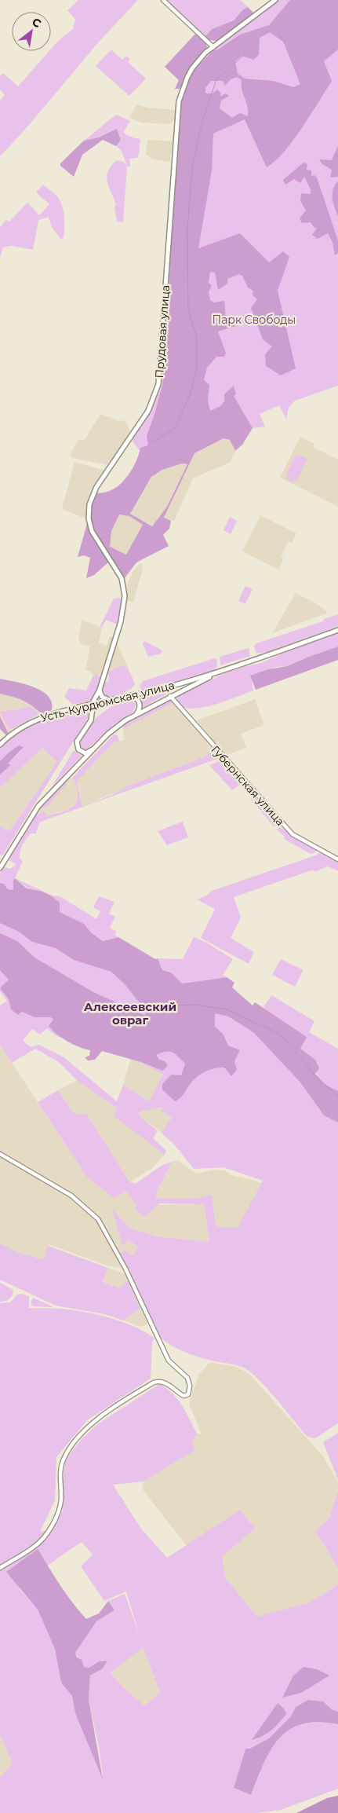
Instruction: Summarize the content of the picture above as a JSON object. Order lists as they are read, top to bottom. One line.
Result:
{"streets":{"main road":["Прудовая улица","Усть-Курдюмская улица"],"street":["Губернская улица"]},"crossings":[["Прудовая улица","Усть-Курдюмская улица"],["Усть-Курдюмская улица","Губернская улица"]],"districts":["Алексеевский овраг"],"parks":["Парк Свободы"],"north":"top right"}
